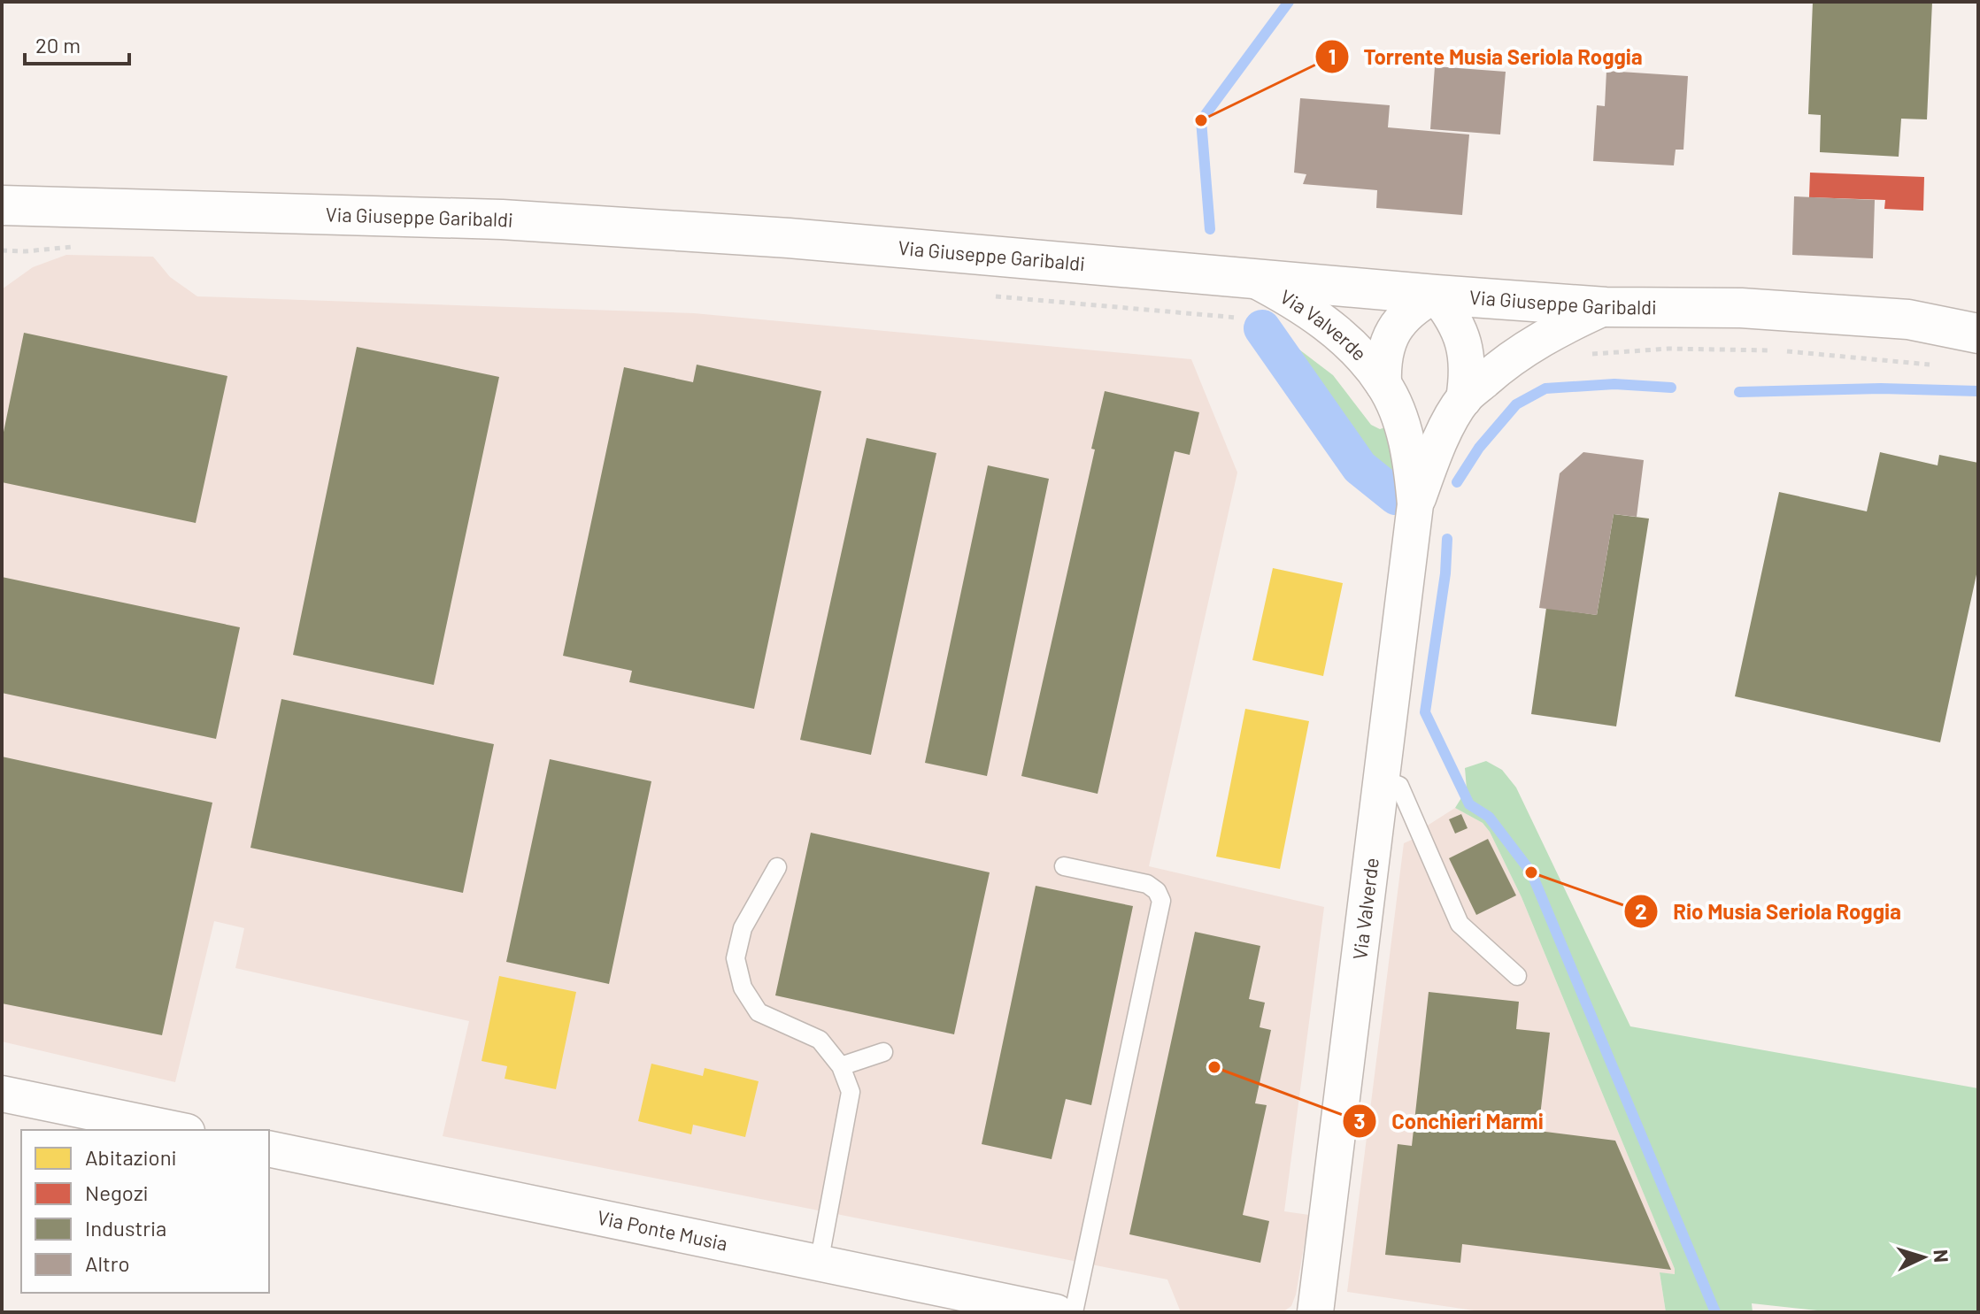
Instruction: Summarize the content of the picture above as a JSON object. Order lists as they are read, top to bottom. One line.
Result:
{"streets":{"street":["Via Giuseppe Garibaldi","Via Valverde","Via Ponte Musia"]},"crossings":[["Via Giuseppe Garibaldi","Via Valverde"]],"places":["Torrente Musia Seriola Roggia","Rio Musia Seriola Roggia","Conchieri Marmi"],"legend":["Abitazioni","Negozi","Industria","Altro"],"scale_bar":"20 m","north":"right"}
